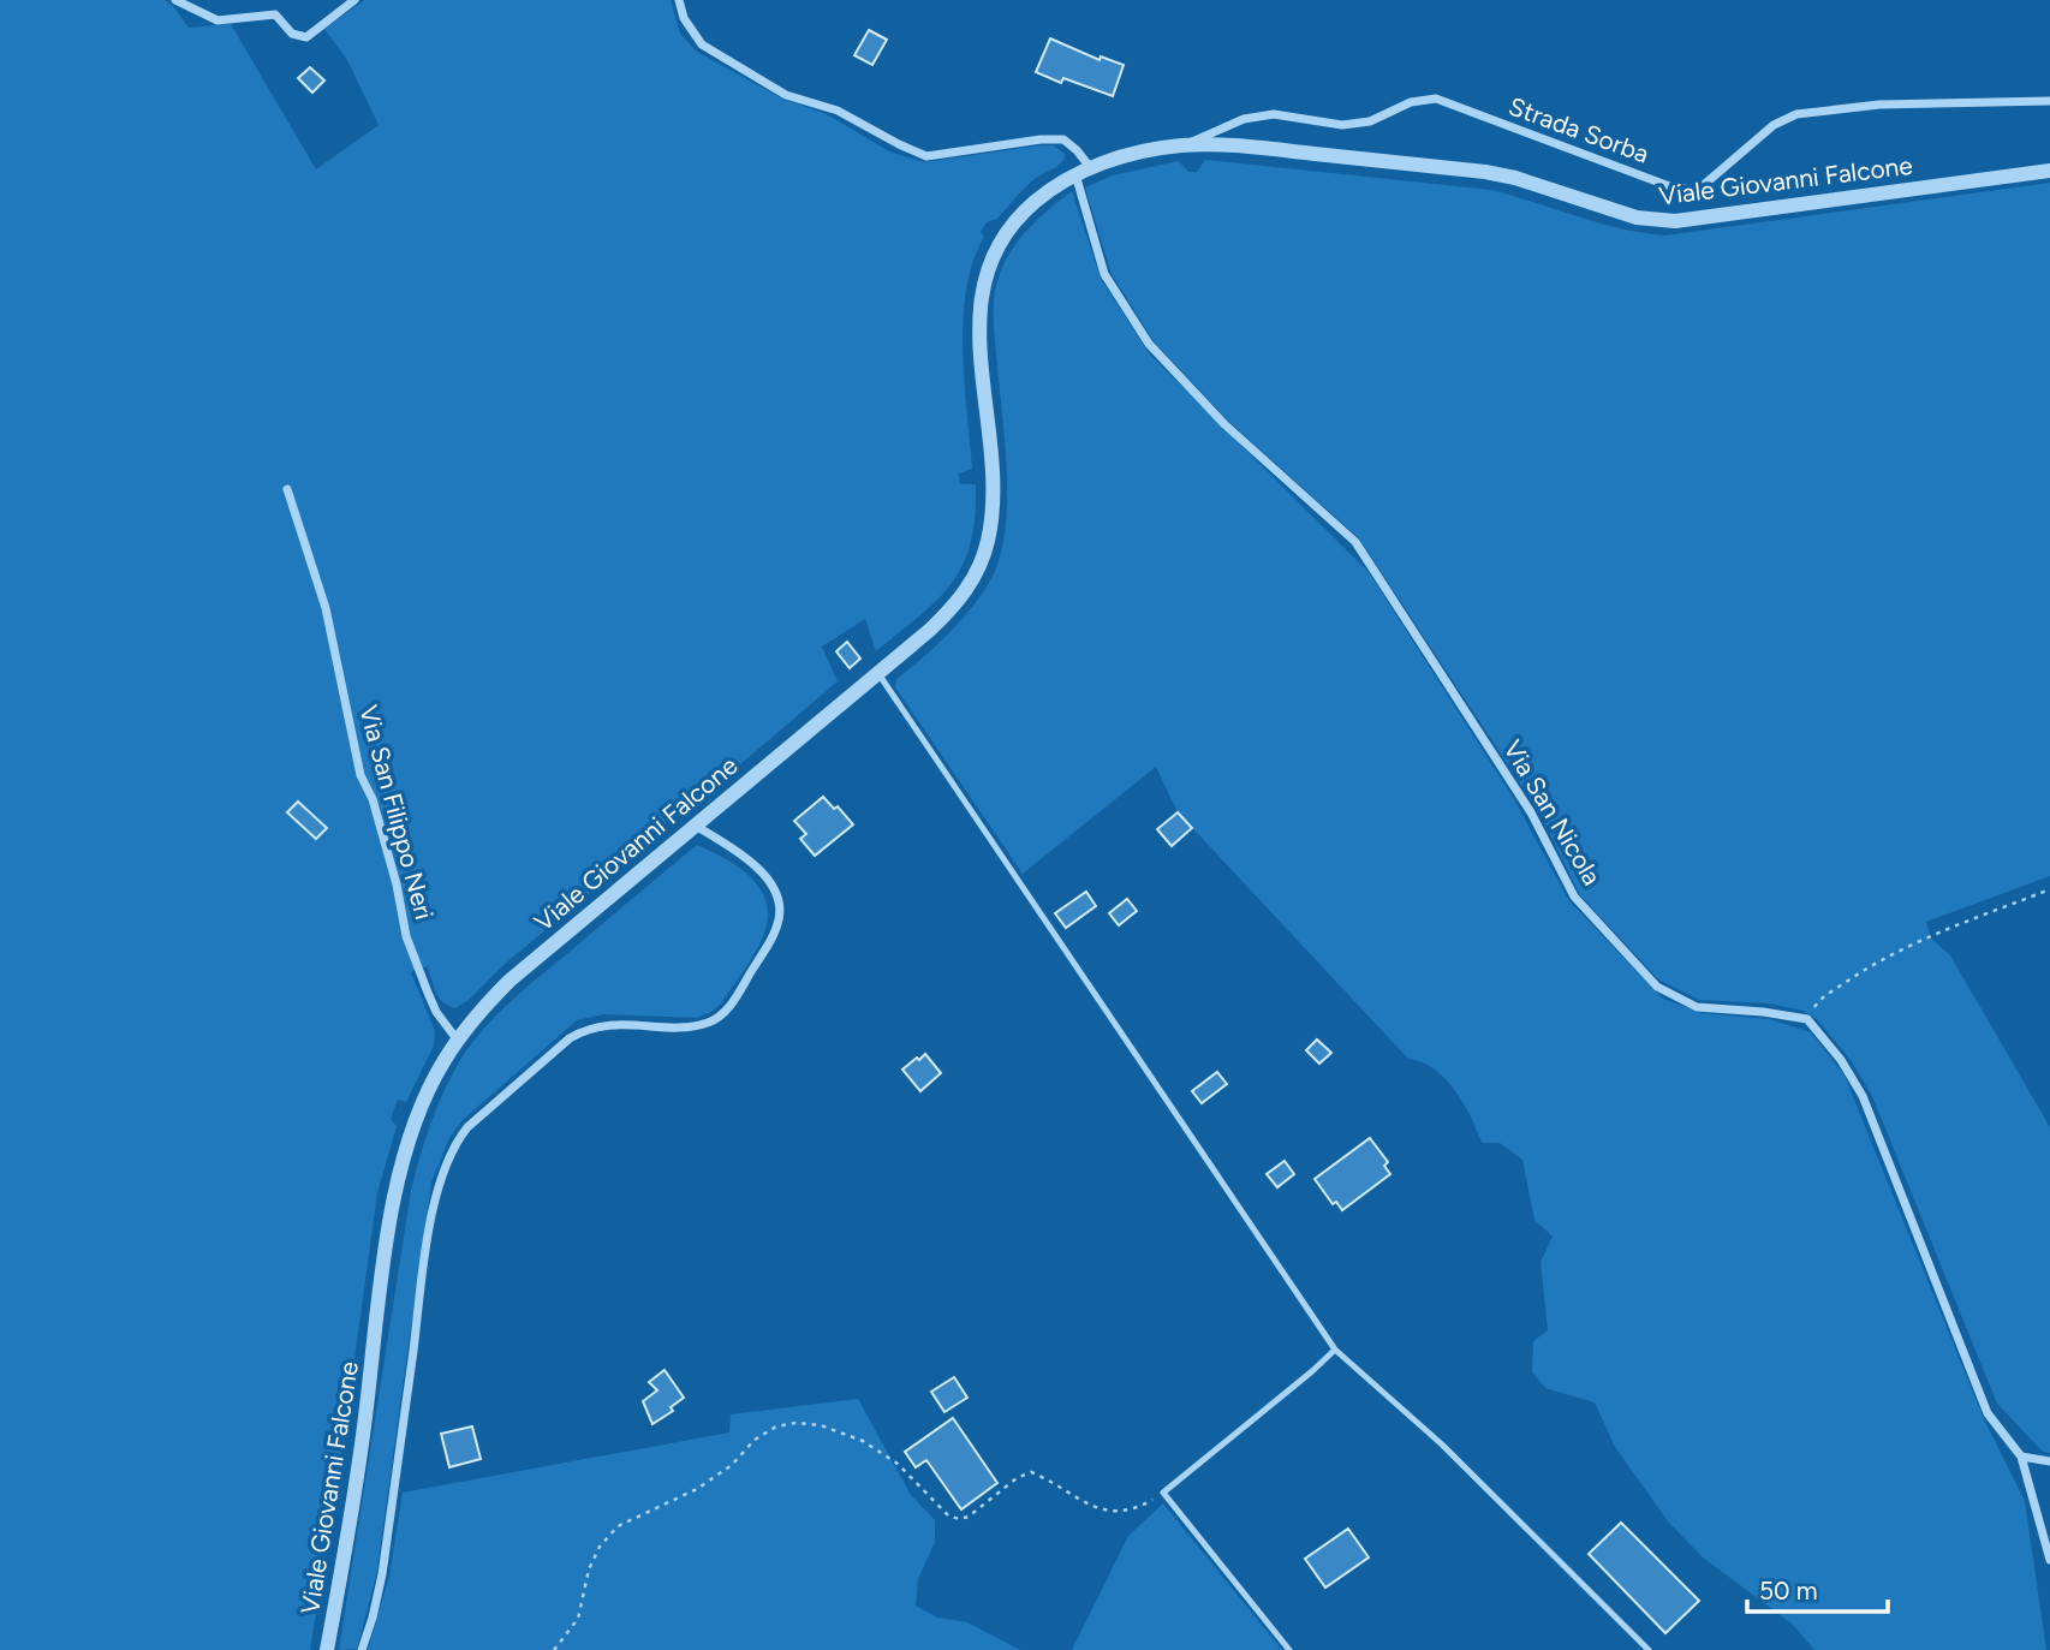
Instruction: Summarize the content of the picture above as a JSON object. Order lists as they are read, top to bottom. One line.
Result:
{"streets":{"street":["Strada Sorba","Viale Giovanni Falcone","Via San Filippo Neri","Via San Nicola"]},"crossings":[["Strada Sorba","Viale Giovanni Falcone"],["Viale Giovanni Falcone","Via San Filippo Neri"],["Viale Giovanni Falcone","Via San Nicola"]],"scale_bar":"50 m"}
